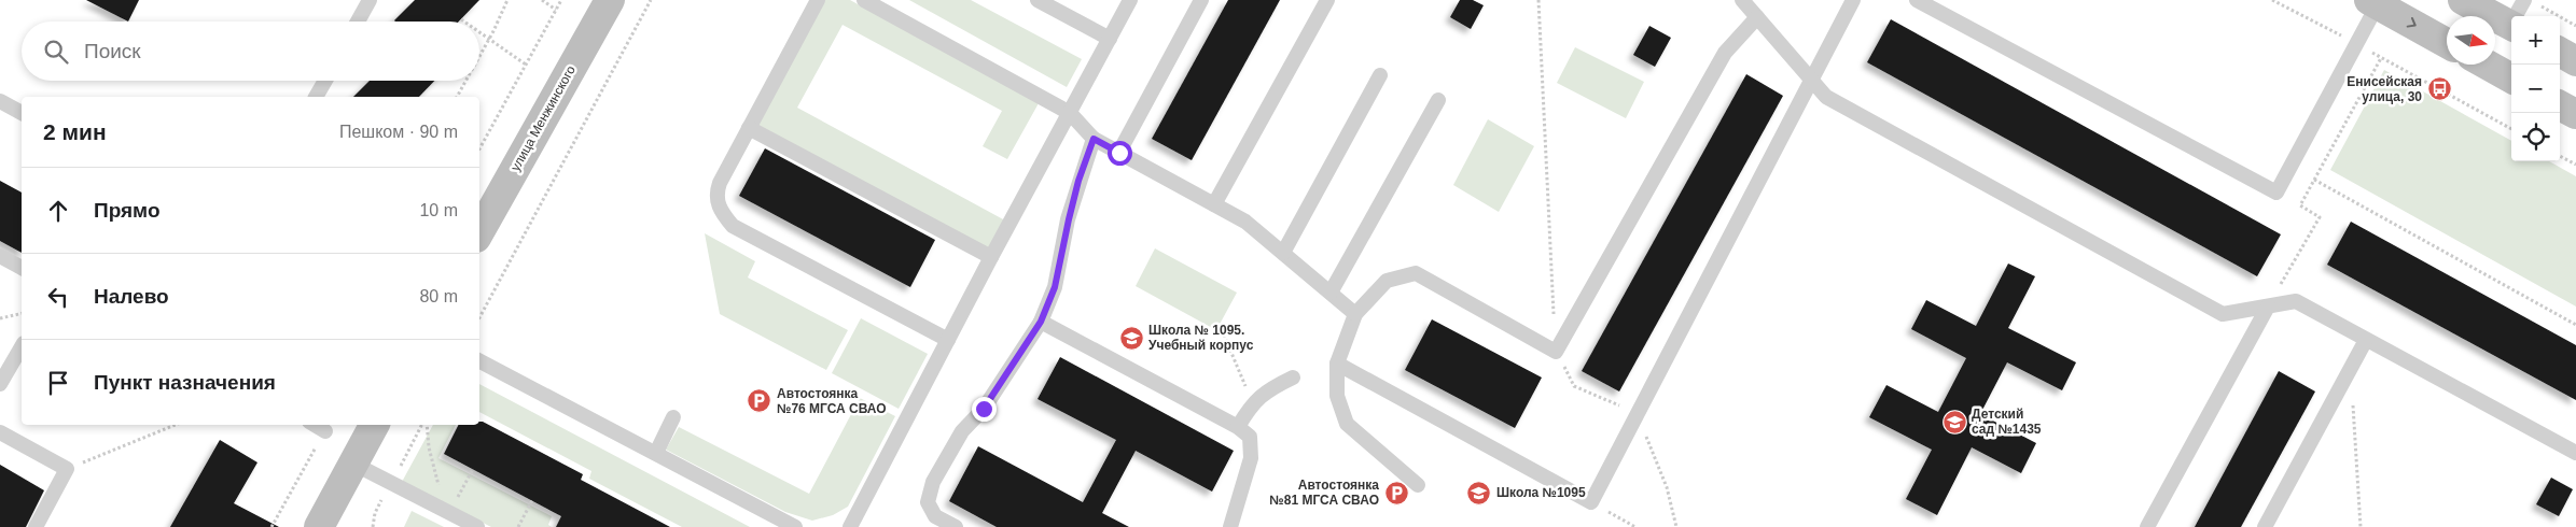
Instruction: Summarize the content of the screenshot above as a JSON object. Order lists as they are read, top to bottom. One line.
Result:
{"streets":{"main road":["улица Менжинского"]},"places":{"bus stop":["Енисейская улица, 30"],"school or university":["Школа № 1095. Учебный корпус","Детский сад №1435","Школа №1095"],"parking":["Автостоянка №76 МГСА СВАО","Автостоянка №81 МГСА СВАО"]},"north":"right","page":{"map_buttons":["+","−"],"search":"Поиск","heading":["2 мин","Пешком · 90 m"],"list":[["Прямо","10 m"],["Налево","80 m"],"Пункт назначения"]}}
